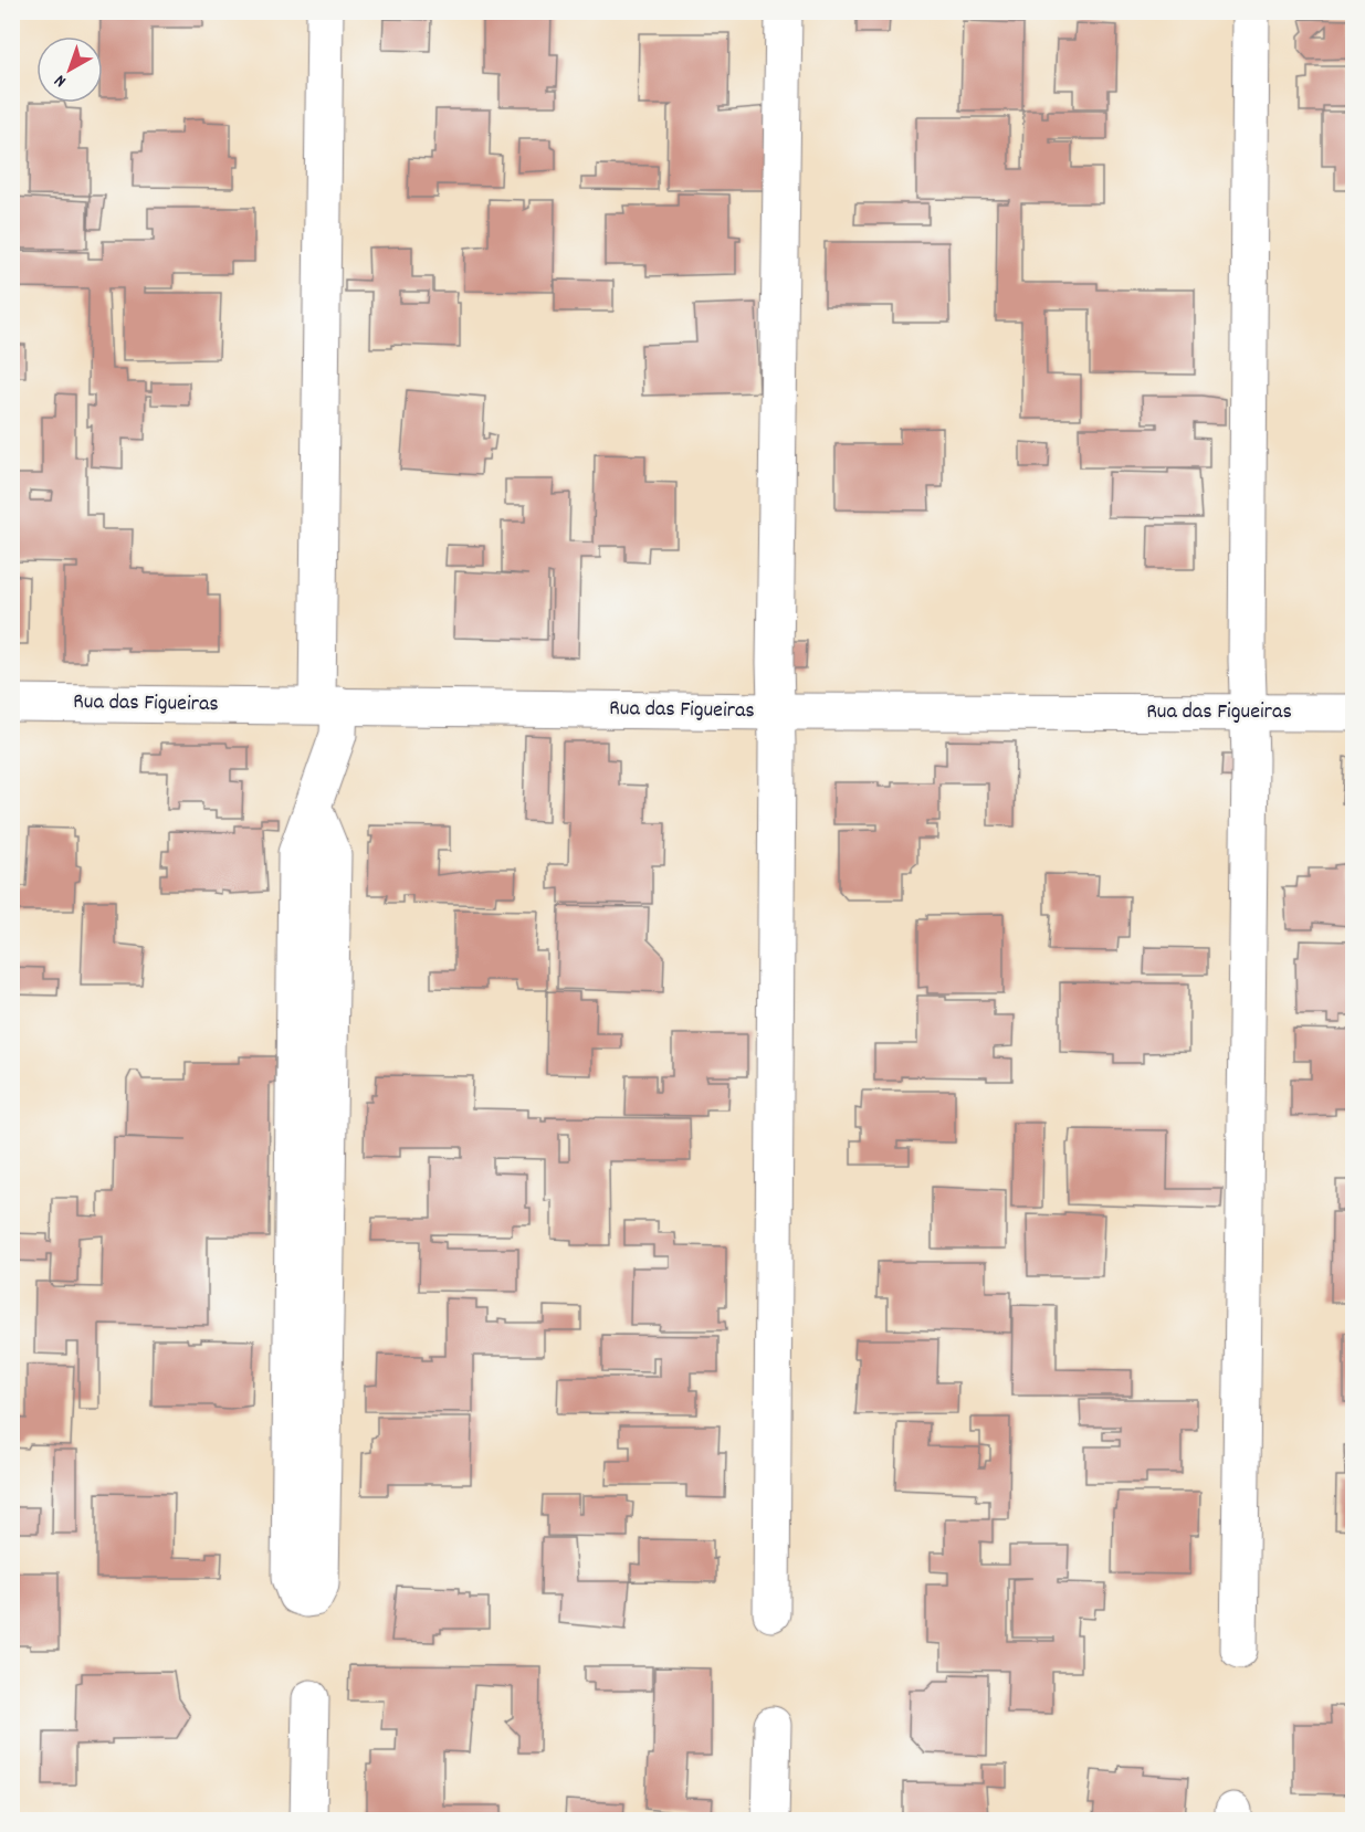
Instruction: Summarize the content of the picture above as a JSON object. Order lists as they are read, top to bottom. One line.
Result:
{"streets":{"street":["Rua das Figueiras"]},"north":"bottom left"}
